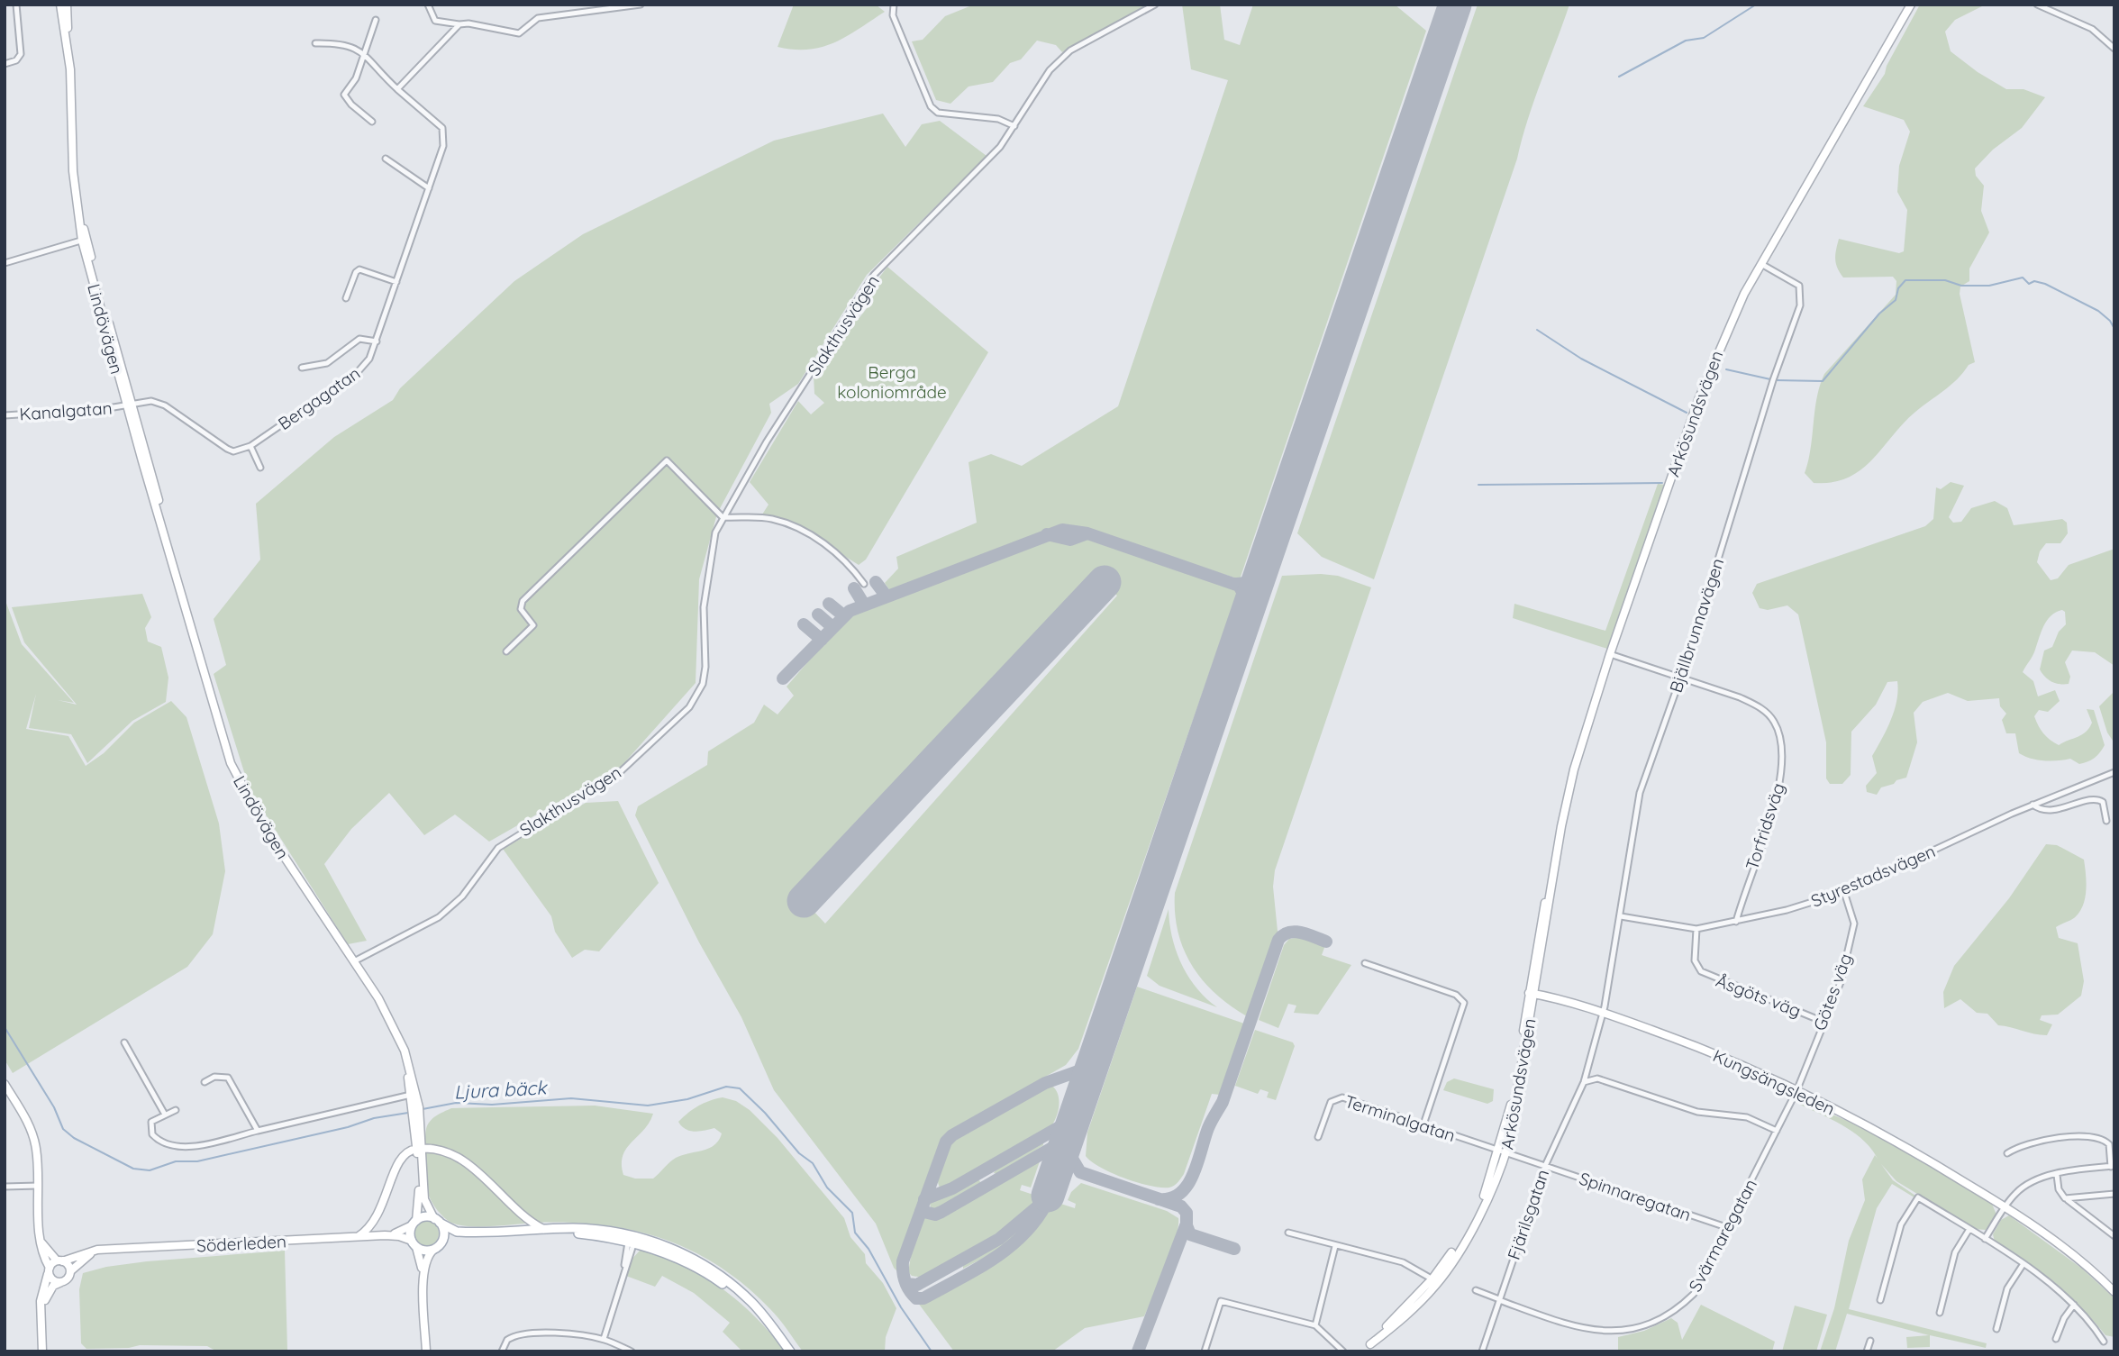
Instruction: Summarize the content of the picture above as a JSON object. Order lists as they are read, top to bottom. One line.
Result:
{"streets":{"main road":["Lindövägen","Arkösundsvägen","Kungsängsleden","Söderleden"],"street":["Slakthusvägen","Bergagatan","Kanalgatan","Bjällbrunnavägen","Torfridsväg","Styrestadsvägen","Götes väg","Åsgöts väg","Terminalgatan","Spinnaregatan","Fjärilsgatan","Svärmaregatan"]},"crossings":[["Slakthusvägen","Lindövägen"],["Lindövägen","Kanalgatan"],["Lindövägen","Söderleden"],["Arkösundsvägen","Bjällbrunnavägen"],["Arkösundsvägen","Torfridsväg"],["Arkösundsvägen","Kungsängsleden"],["Arkösundsvägen","Terminalgatan"],["Arkösundsvägen","Spinnaregatan"],["Bjällbrunnavägen","Torfridsväg"],["Bjällbrunnavägen","Styrestadsvägen"],["Bjällbrunnavägen","Kungsängsleden"],["Bjällbrunnavägen","Fjärilsgatan"],["Torfridsväg","Styrestadsvägen"],["Styrestadsvägen","Götes väg"],["Styrestadsvägen","Åsgöts väg"],["Götes väg","Åsgöts väg"],["Götes väg","Kungsängsleden"],["Götes väg","Svärmaregatan"],["Kungsängsleden","Fjärilsgatan"],["Kungsängsleden","Svärmaregatan"],["Terminalgatan","Spinnaregatan"],["Spinnaregatan","Fjärilsgatan"],["Spinnaregatan","Svärmaregatan"],["Fjärilsgatan","Svärmaregatan"]],"water":["Ljura bäck"],"parks":["Berga koloniområde"]}
